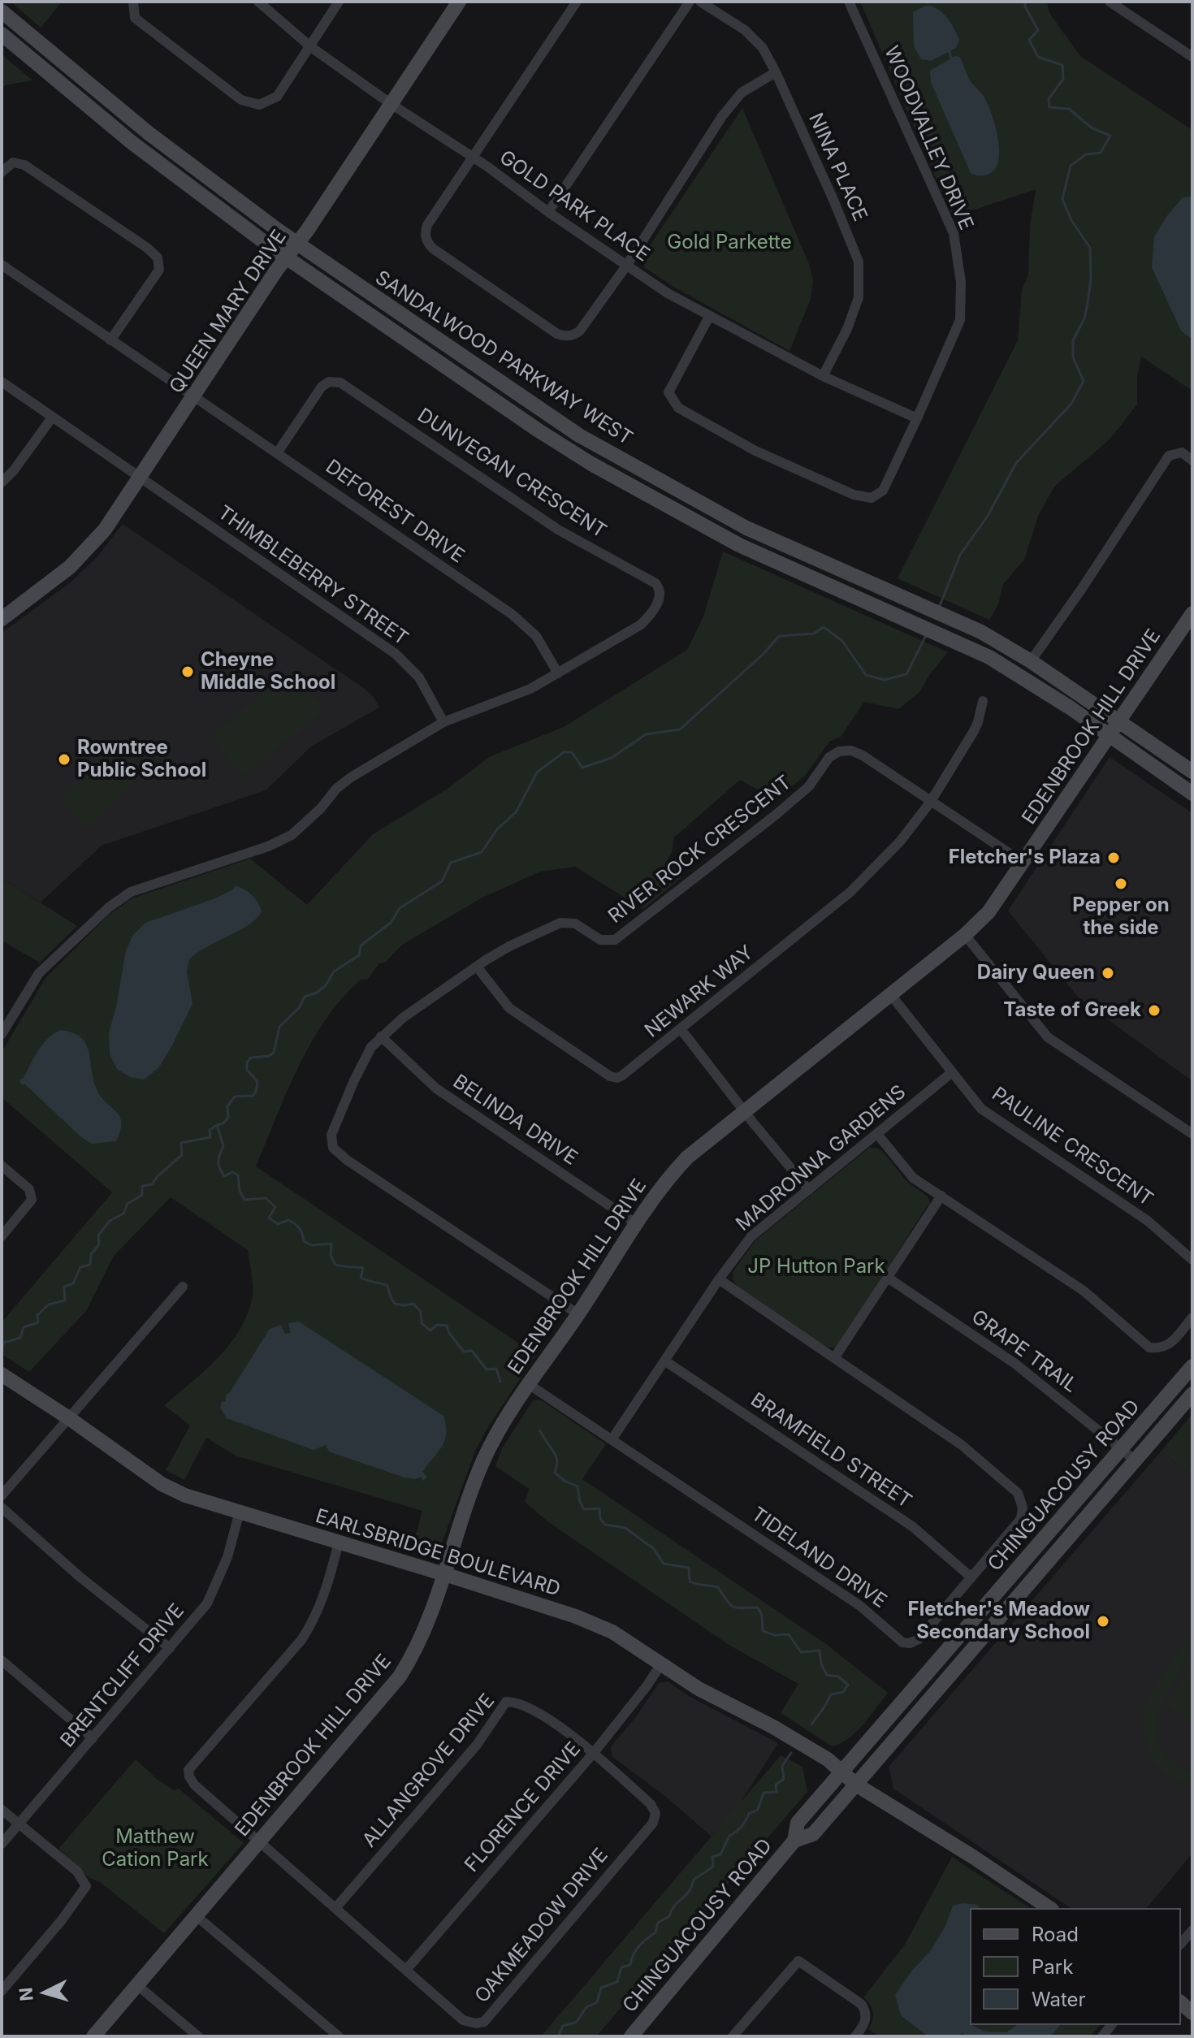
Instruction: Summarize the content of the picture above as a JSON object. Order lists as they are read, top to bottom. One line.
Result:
{"streets":{"main road":["QUEEN MARY DRIVE","SANDALWOOD PARKWAY WEST","EDENBROOK HILL DRIVE","CHINGUACOUSY ROAD","EARLSBRIDGE BOULEVARD"],"street":["WOODVALLEY DRIVE","NINA PLACE","GOLD PARK PLACE","DUNVEGAN CRESCENT","DEFOREST DRIVE","THIMBLEBERRY STREET","RIVER ROCK CRESCENT","NEWARK WAY","BELINDA DRIVE","PAULINE CRESCENT","MADRONNA GARDENS","GRAPE TRAIL","BRAMFIELD STREET","TIDELAND DRIVE","BRENTCLIFF DRIVE","ALLANGROVE DRIVE","FLORENCE DRIVE","OAKMEADOW DRIVE"]},"crossings":[["WOODVALLEY DRIVE","GOLD PARK PLACE"],["NINA PLACE","GOLD PARK PLACE"],["GOLD PARK PLACE","QUEEN MARY DRIVE"],["QUEEN MARY DRIVE","SANDALWOOD PARKWAY WEST"],["QUEEN MARY DRIVE","DEFOREST DRIVE"],["QUEEN MARY DRIVE","THIMBLEBERRY STREET"],["SANDALWOOD PARKWAY WEST","EDENBROOK HILL DRIVE"],["DUNVEGAN CRESCENT","DEFOREST DRIVE"],["DUNVEGAN CRESCENT","THIMBLEBERRY STREET"],["EDENBROOK HILL DRIVE","RIVER ROCK CRESCENT"],["EDENBROOK HILL DRIVE","BELINDA DRIVE"],["EDENBROOK HILL DRIVE","PAULINE CRESCENT"],["EDENBROOK HILL DRIVE","EARLSBRIDGE BOULEVARD"],["EDENBROOK HILL DRIVE","TIDELAND DRIVE"],["EDENBROOK HILL DRIVE","OAKMEADOW DRIVE"],["RIVER ROCK CRESCENT","NEWARK WAY"],["RIVER ROCK CRESCENT","BELINDA DRIVE"],["PAULINE CRESCENT","MADRONNA GARDENS"],["MADRONNA GARDENS","BRAMFIELD STREET"],["MADRONNA GARDENS","TIDELAND DRIVE"],["GRAPE TRAIL","CHINGUACOUSY ROAD"],["BRAMFIELD STREET","TIDELAND DRIVE"],["CHINGUACOUSY ROAD","EARLSBRIDGE BOULEVARD"],["EARLSBRIDGE BOULEVARD","BRENTCLIFF DRIVE"],["EARLSBRIDGE BOULEVARD","FLORENCE DRIVE"],["EARLSBRIDGE BOULEVARD","OAKMEADOW DRIVE"],["ALLANGROVE DRIVE","FLORENCE DRIVE"],["ALLANGROVE DRIVE","OAKMEADOW DRIVE"],["FLORENCE DRIVE","OAKMEADOW DRIVE"]],"parks":["Gold Parkette","JP Hutton Park","Matthew Cation Park"],"places":["Cheyne Middle School","Rowntree Public School","Fletcher's Plaza","Pepper on the side","Dairy Queen","Taste of Greek","Fletcher's Meadow Secondary School"],"legend":["Road","Park","Water"],"north":"left"}
